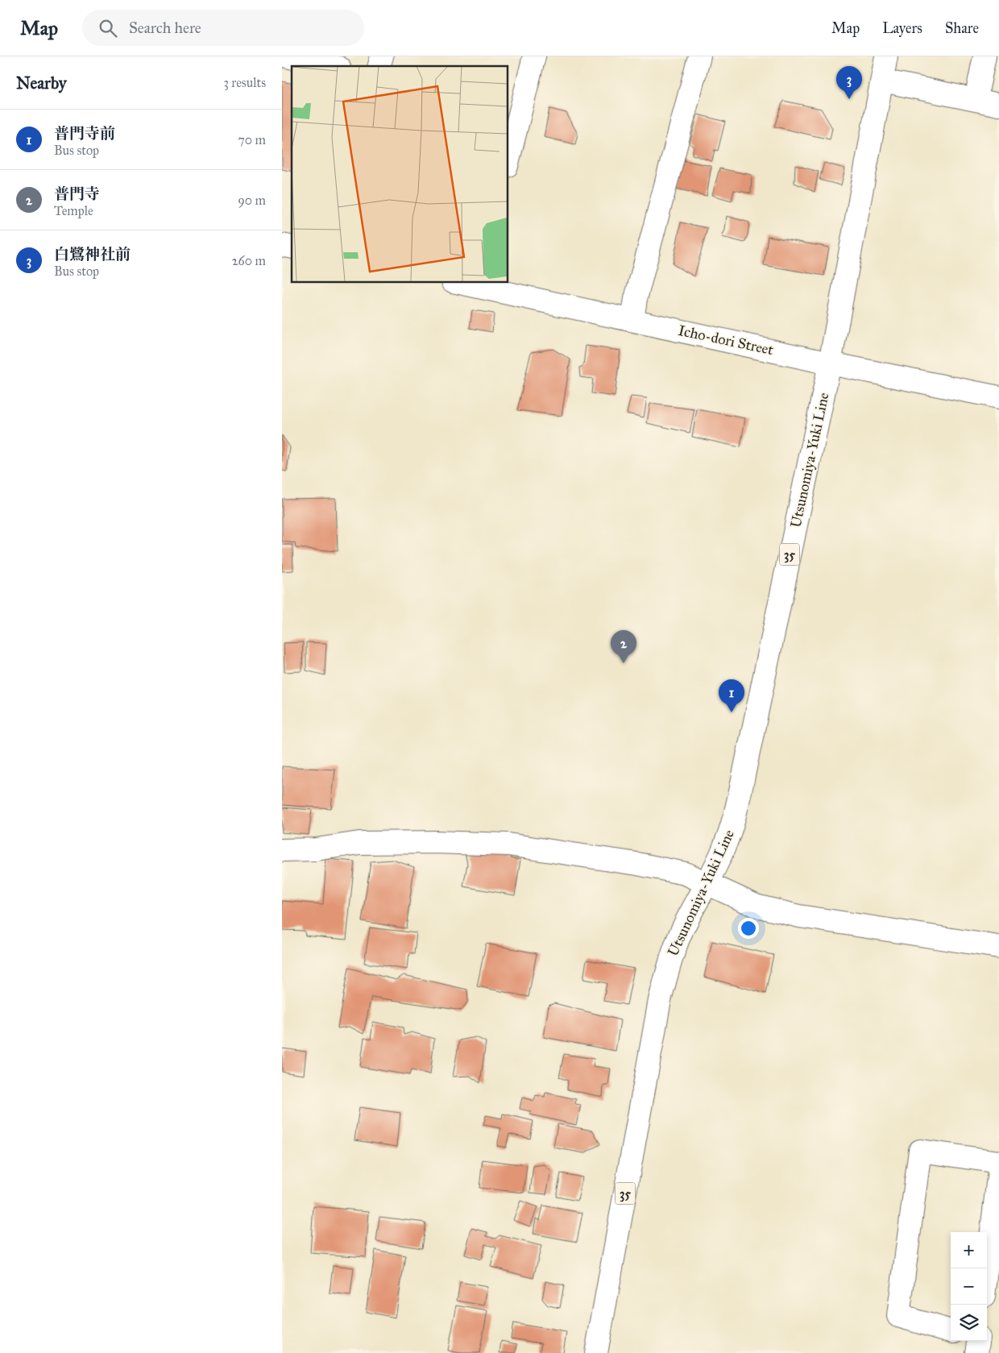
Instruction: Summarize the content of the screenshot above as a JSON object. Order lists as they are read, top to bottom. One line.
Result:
{"streets":{"street":["Icho-dori Street","Utsunomiya-Yuki Line","35"]},"crossings":[["Icho-dori Street","Utsunomiya-Yuki Line"]],"page":{"header":"Map","search":"Search here","nav":["Map","Layers","Share"],"heading":["Nearby","3 results"],"pins":["3","2","1"],"list":[{"mark":"1","name":"普門寺前","note":"Bus stop","value":"70 m"},{"mark":"2","name":"普門寺","note":"Temple","value":"90 m"},{"mark":"3","name":"白鷺神社前","note":"Bus stop","value":"260 m"}],"map_buttons":["+","−"]}}
